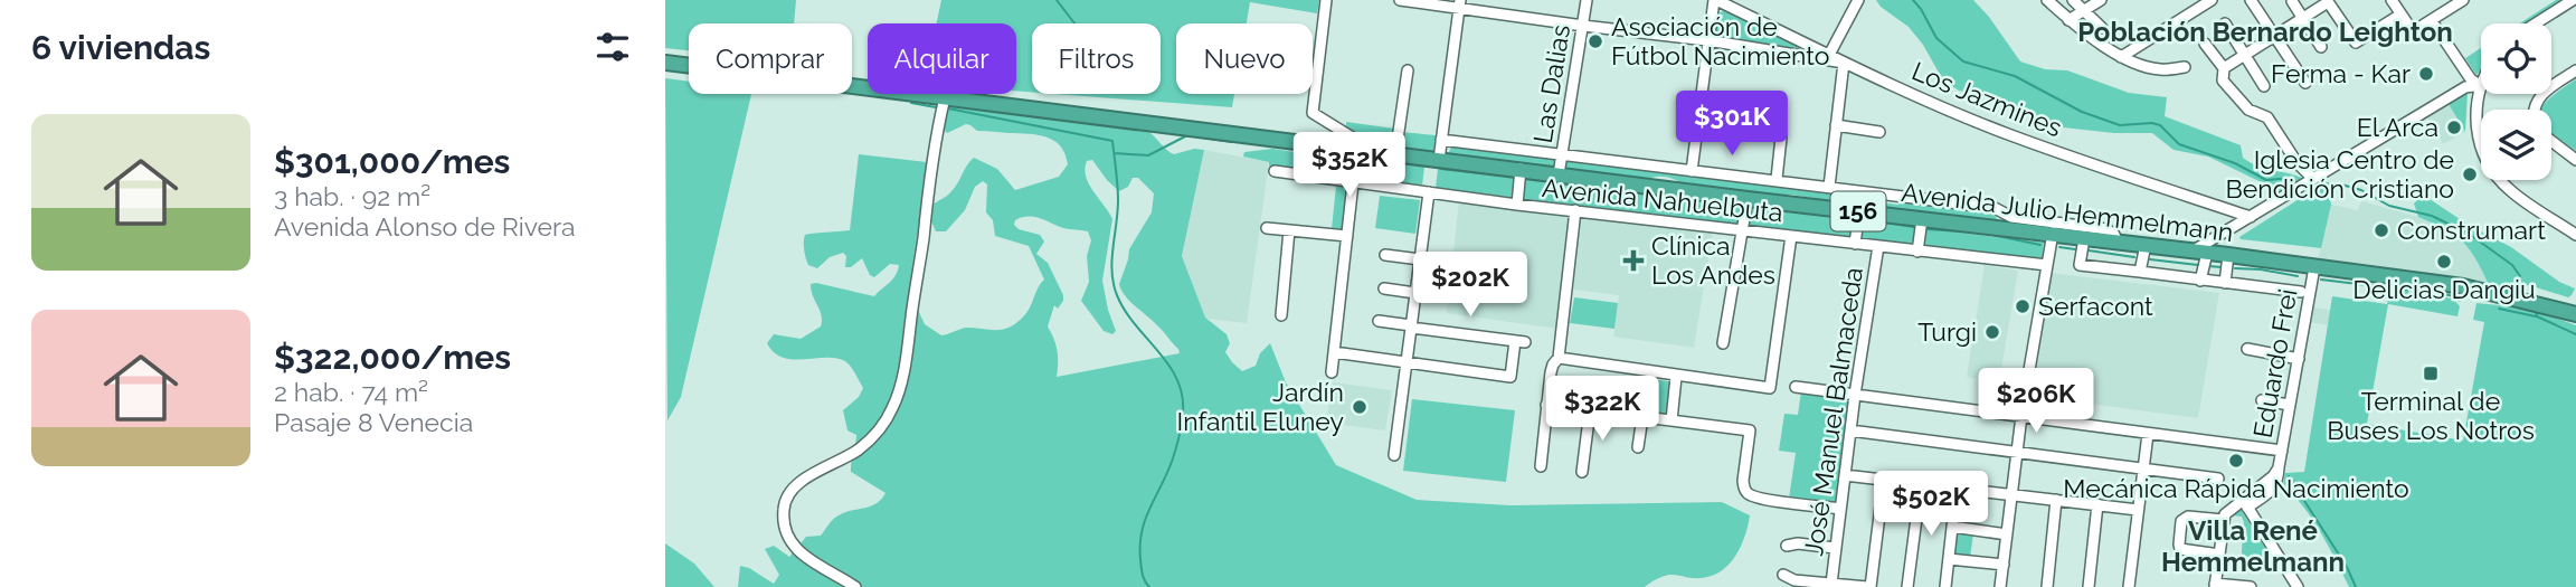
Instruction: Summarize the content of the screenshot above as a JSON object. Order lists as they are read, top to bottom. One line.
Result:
{"streets":{"highway":["156","Avenida Julio Hemmelmann"],"street":["Las Dalias","Los Jazmines","Avenida Nahuelbuta","Eduardo Frei","José Manuel Balmaceda"]},"crossings":[["Las Dalias","Avenida Julio Hemmelmann"],["Avenida Nahuelbuta","José Manuel Balmaceda"],["Avenida Julio Hemmelmann","Eduardo Frei"]],"districts":["Población Bernardo Leighton","Villa René Hemmelmann"],"places":{"other":["Asociación de Fútbol Nacimiento","Ferma - Kar","El Arca","Iglesia Centro de Bendición Cristiano","Construmart","Delicias Dangiu","Serfacont","Turgi","Jardín Infantil Eluney","Mecánica Rápida Nacimiento"],"health":["Clínica Los Andes"],"transit":["Terminal de Buses Los Notros"]},"page":{"heading":"6 viviendas","chip":["Comprar","Alquilar","Filtros","Nuevo"],"price":["$301K","$352K","$202K","$206K","$322K","$502K"],"list":[{"name":"$301,000/mes","note":"3 hab. · 92 m² · Avenida Alonso de Rivera"},{"name":"$322,000/mes","note":"2 hab. · 74 m² · Pasaje 8 Venecia"}]}}
